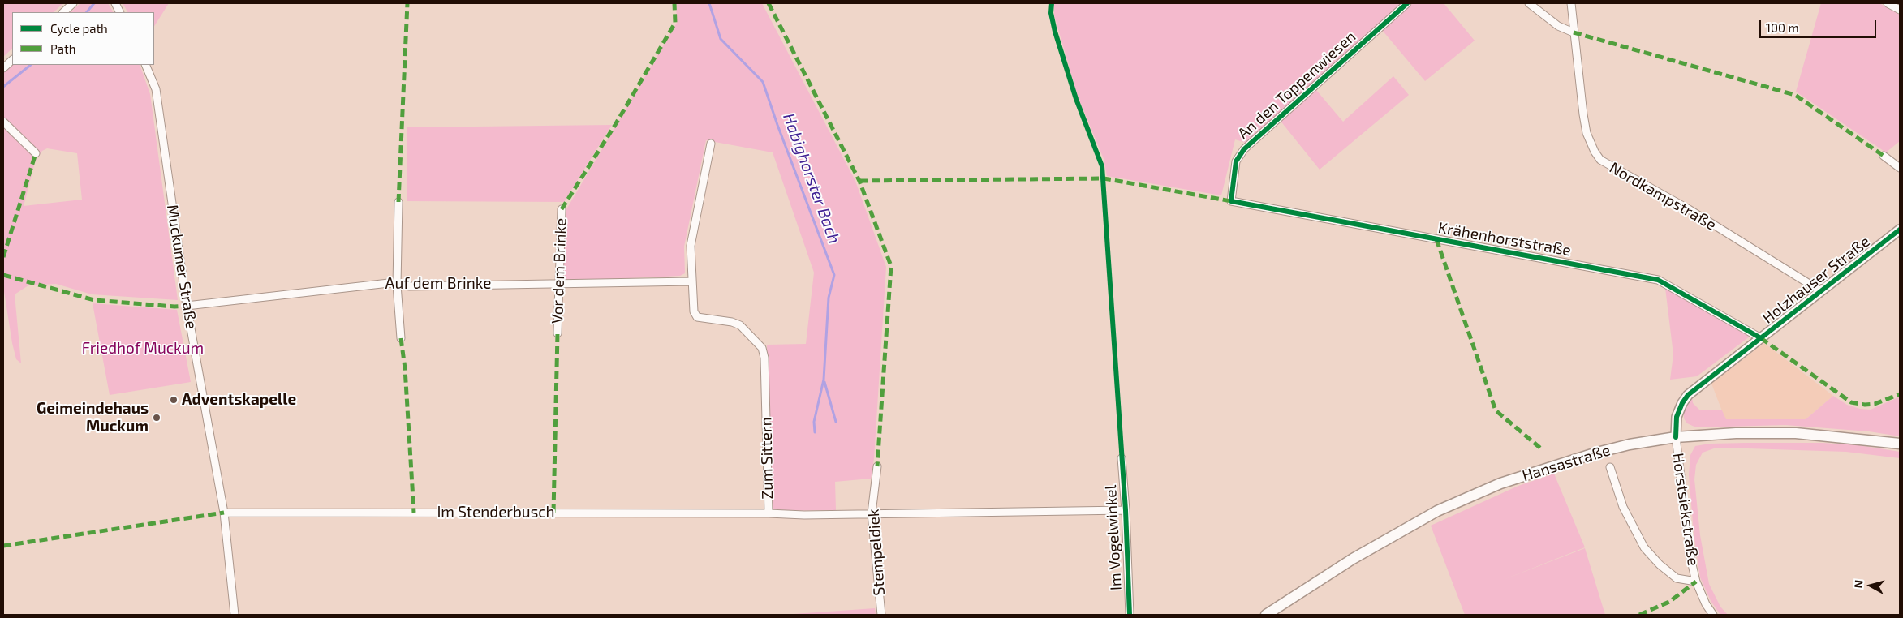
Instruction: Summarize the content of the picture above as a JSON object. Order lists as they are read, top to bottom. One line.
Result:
{"streets":{"main road":["Hansastraße"],"street":["An den Toppenwiesen","Nordkampstraße","Krähenhorststraße","Muckumer Straße","Vor dem Brinke","Holzhauser Straße","Auf dem Brinke","Zum Sittern","Horstsiekstraße","Im Stenderbusch","Im Vogelwinkel","Stempeldiek"]},"crossings":[["An den Toppenwiesen","Krähenhorststraße"],["Nordkampstraße","Holzhauser Straße"],["Krähenhorststraße","Holzhauser Straße"],["Muckumer Straße","Auf dem Brinke"],["Muckumer Straße","Im Stenderbusch"],["Vor dem Brinke","Auf dem Brinke"],["Holzhauser Straße","Hansastraße"],["Holzhauser Straße","Horstsiekstraße"],["Auf dem Brinke","Zum Sittern"],["Zum Sittern","Im Stenderbusch"],["Zum Sittern","Im Vogelwinkel"],["Zum Sittern","Stempeldiek"],["Hansastraße","Horstsiekstraße"]],"water":["Habighorster Bach"],"parks":["Friedhof Muckum"],"places":["Adventskapelle","Geimeindehaus Muckum"],"legend":["Cycle path","Path"],"scale_bar":"100 m","north":"left"}
